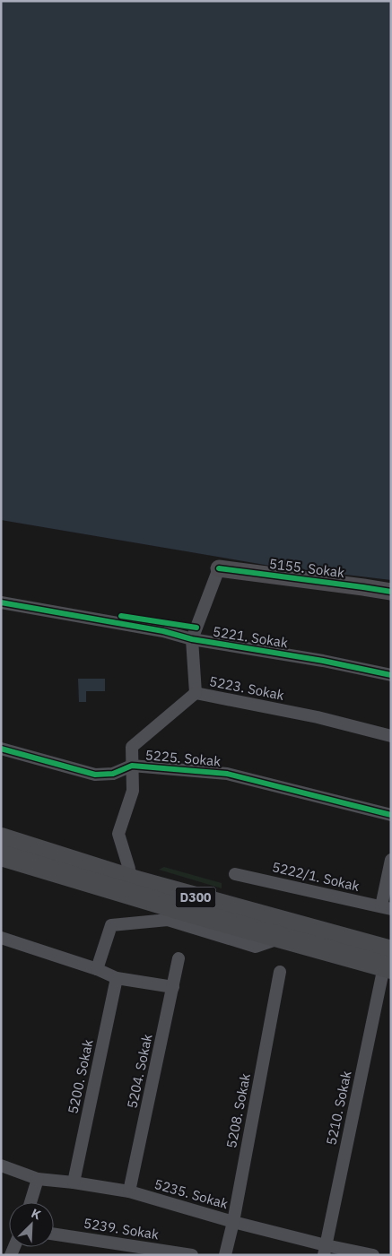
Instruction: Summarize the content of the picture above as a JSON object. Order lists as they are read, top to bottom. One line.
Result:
{"streets":{"highway":["D300"],"street":["5155. Sokak","5221. Sokak","5223. Sokak","5225. Sokak","5222/1. Sokak","5204. Sokak","5200. Sokak","5210. Sokak","5208. Sokak","5235. Sokak","5239. Sokak"]},"crossings":[["5223. Sokak","5225. Sokak"],["D300","5210. Sokak"],["5204. Sokak","5235. Sokak"],["5200. Sokak","5235. Sokak"],["5210. Sokak","5235. Sokak"],["5208. Sokak","5235. Sokak"]],"north":"top right"}
